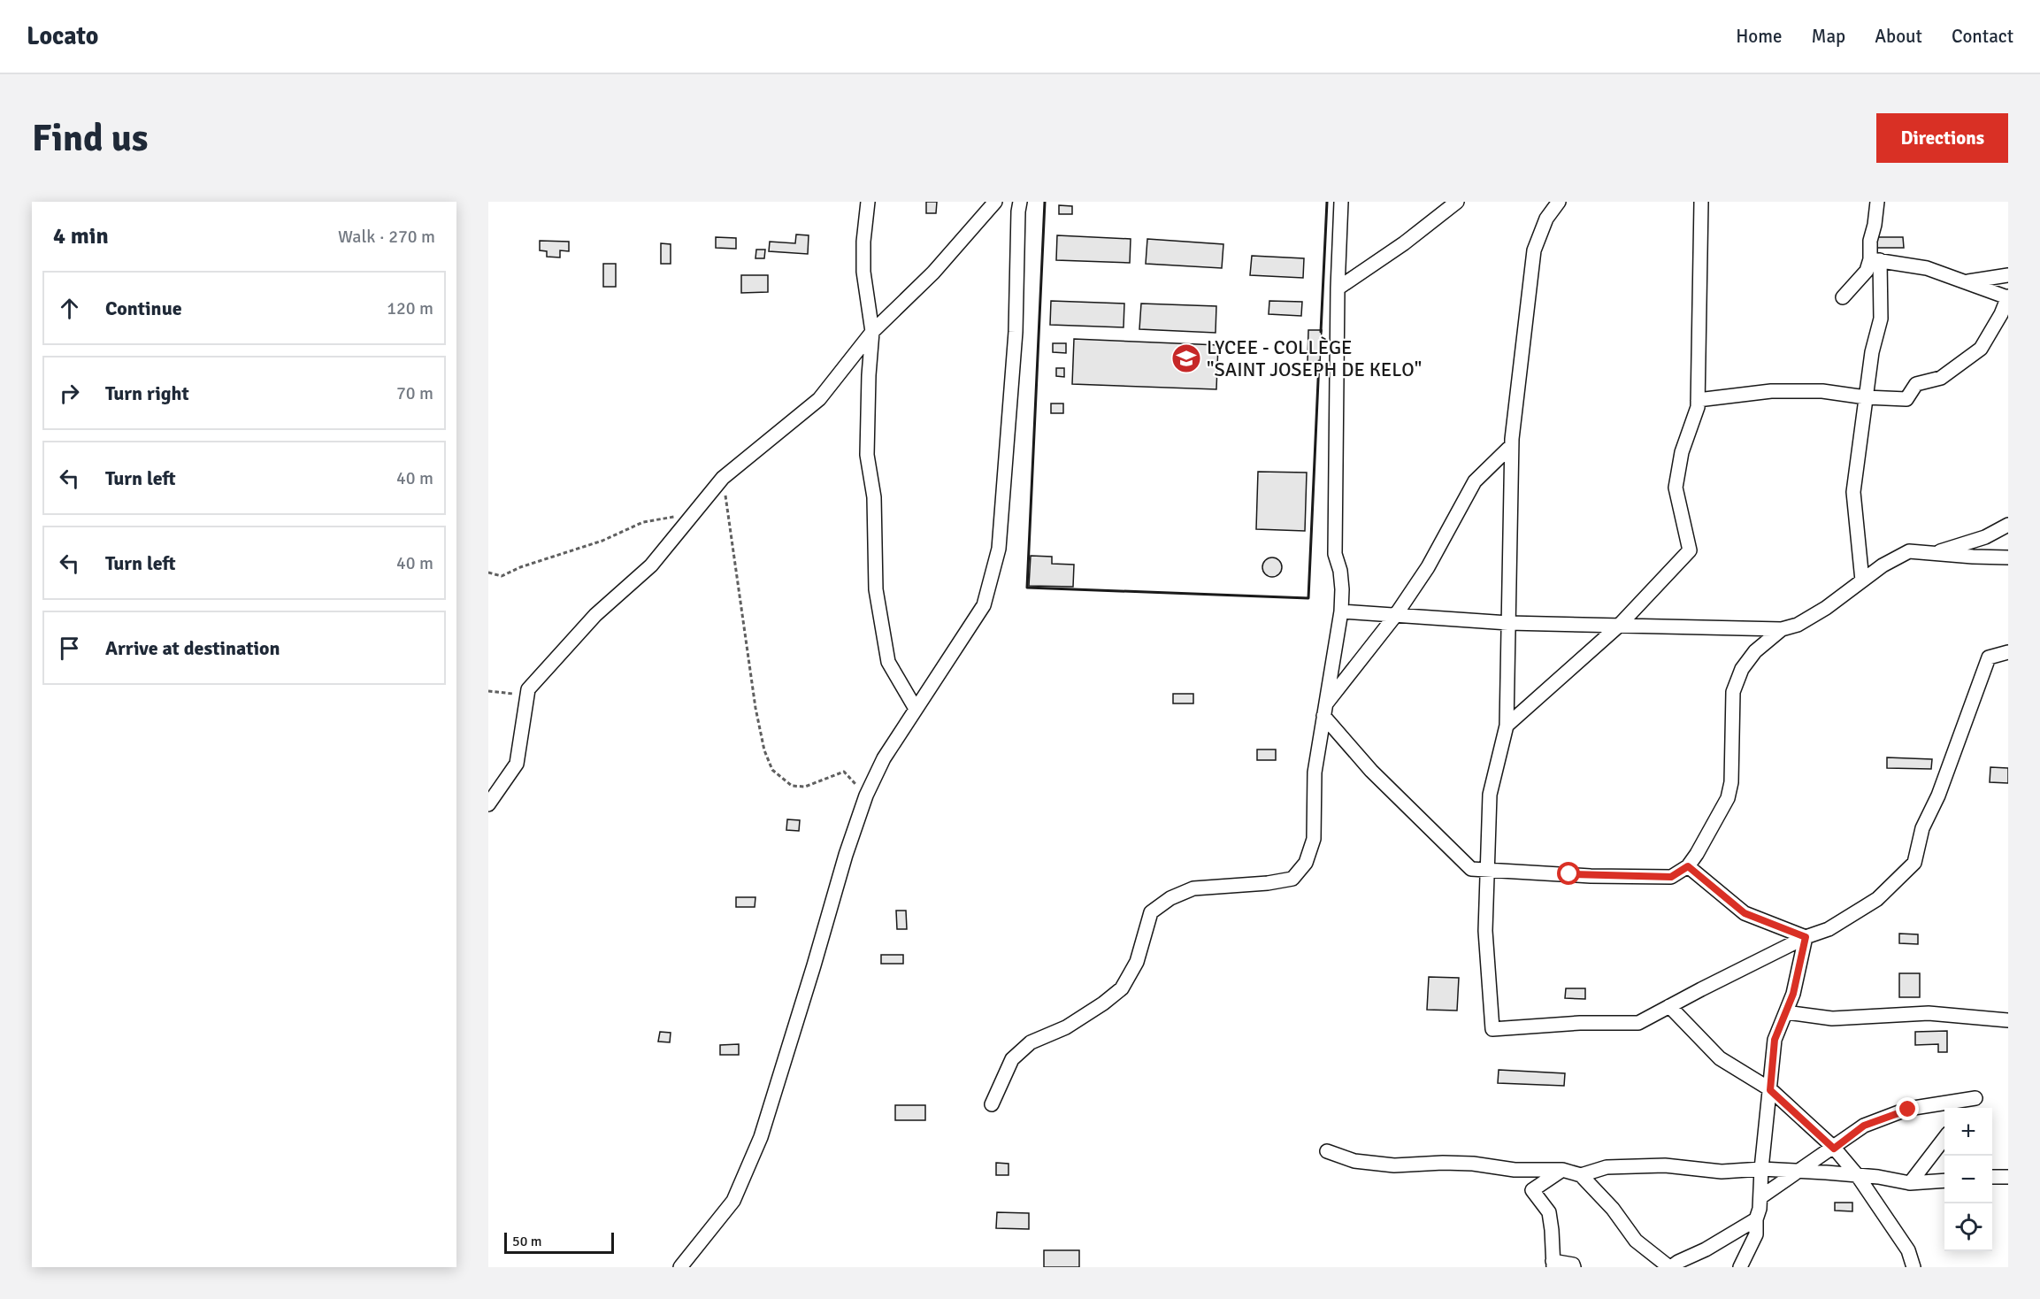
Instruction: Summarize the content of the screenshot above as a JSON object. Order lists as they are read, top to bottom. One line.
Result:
{"places":{"school or university":["LYCEE - COLLÈGE \"SAINT JOSEPH DE KELO\""]},"scale_bar":"50 m","page":{"header":"Locato","nav":["Home","Map","About","Contact"],"buttons":"Directions","title":"Find us","heading":["4 min","Walk · 270 m"],"list":[["Continue","120 m"],["Turn right","70 m"],["Turn left","40 m"],["Turn left","40 m"],"Arrive at destination"],"map_buttons":["+","−"],"scale":"50 m"}}
